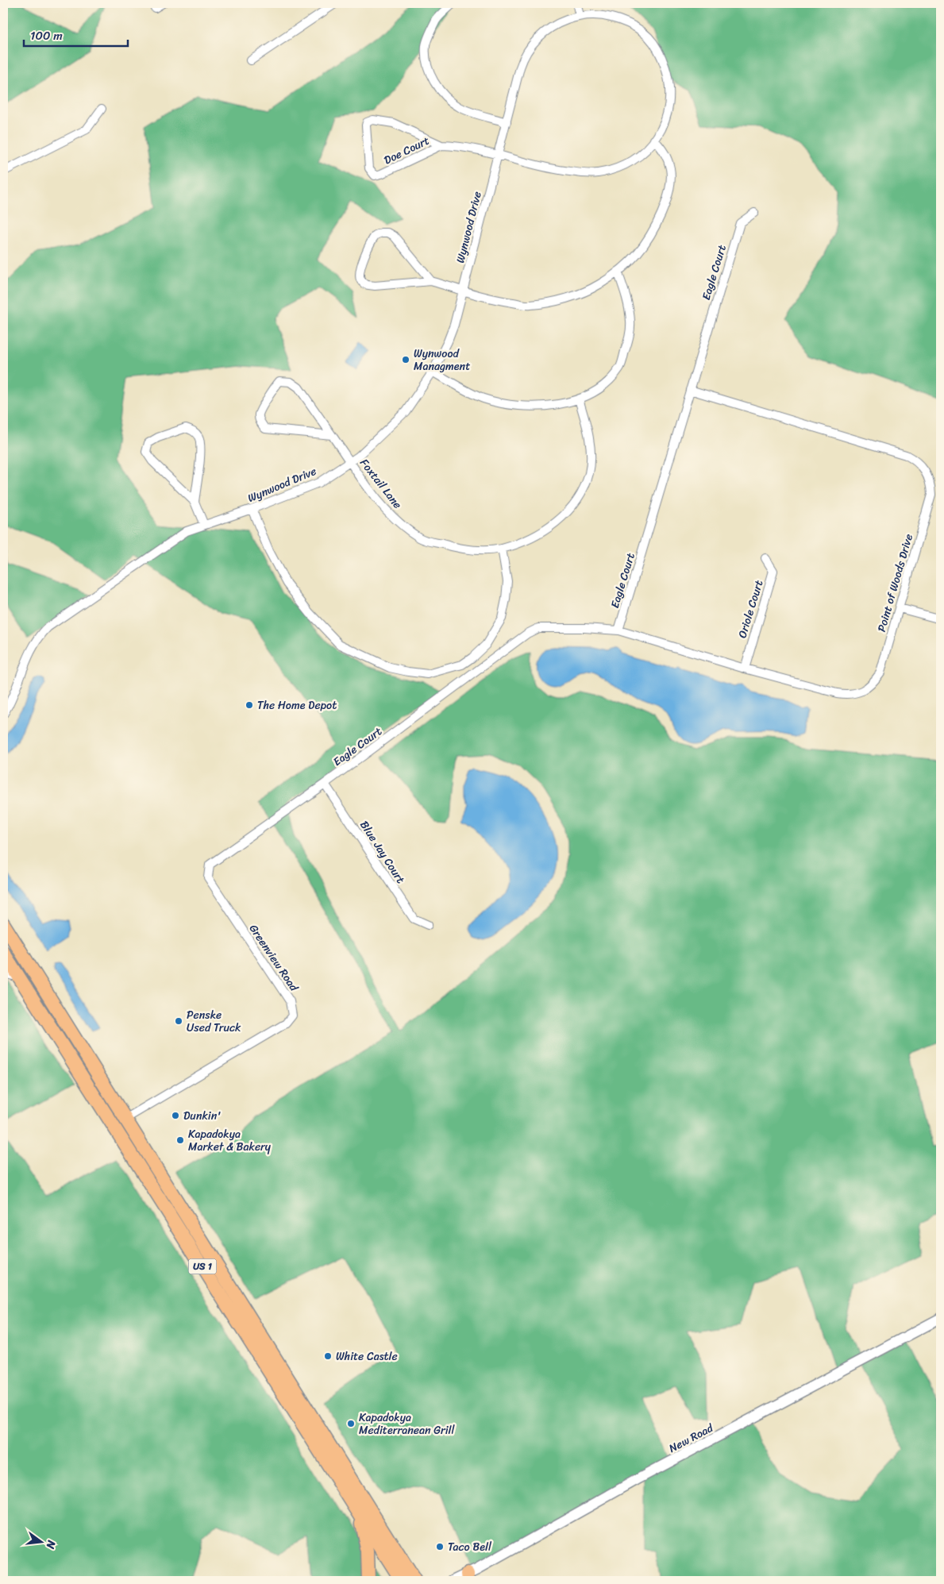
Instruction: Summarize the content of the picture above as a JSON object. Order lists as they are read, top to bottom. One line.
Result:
{"streets":{"highway":["US 1"],"street":["Doe Court","Wynwood Drive","Eagle Court","Foxtail Lane","Point of Woods Drive","Oriole Court","Blue Jay Court","Greenview Road","New Road"]},"crossings":[["Doe Court","Wynwood Drive"],["Wynwood Drive","Foxtail Lane"],["Eagle Court","Point of Woods Drive"],["Eagle Court","Blue Jay Court"],["Eagle Court","Greenview Road"],["Point of Woods Drive","Oriole Court"],["Blue Jay Court","Greenview Road"],["Greenview Road","US 1"]],"places":["Wynwood Managment","The Home Depot","Penske Used Truck","Dunkin'","Kapadokya Market & Bakery","White Castle","Kapadokya Mediterranean Grill","Taco Bell"],"scale_bar":"100 m","north":"right"}
